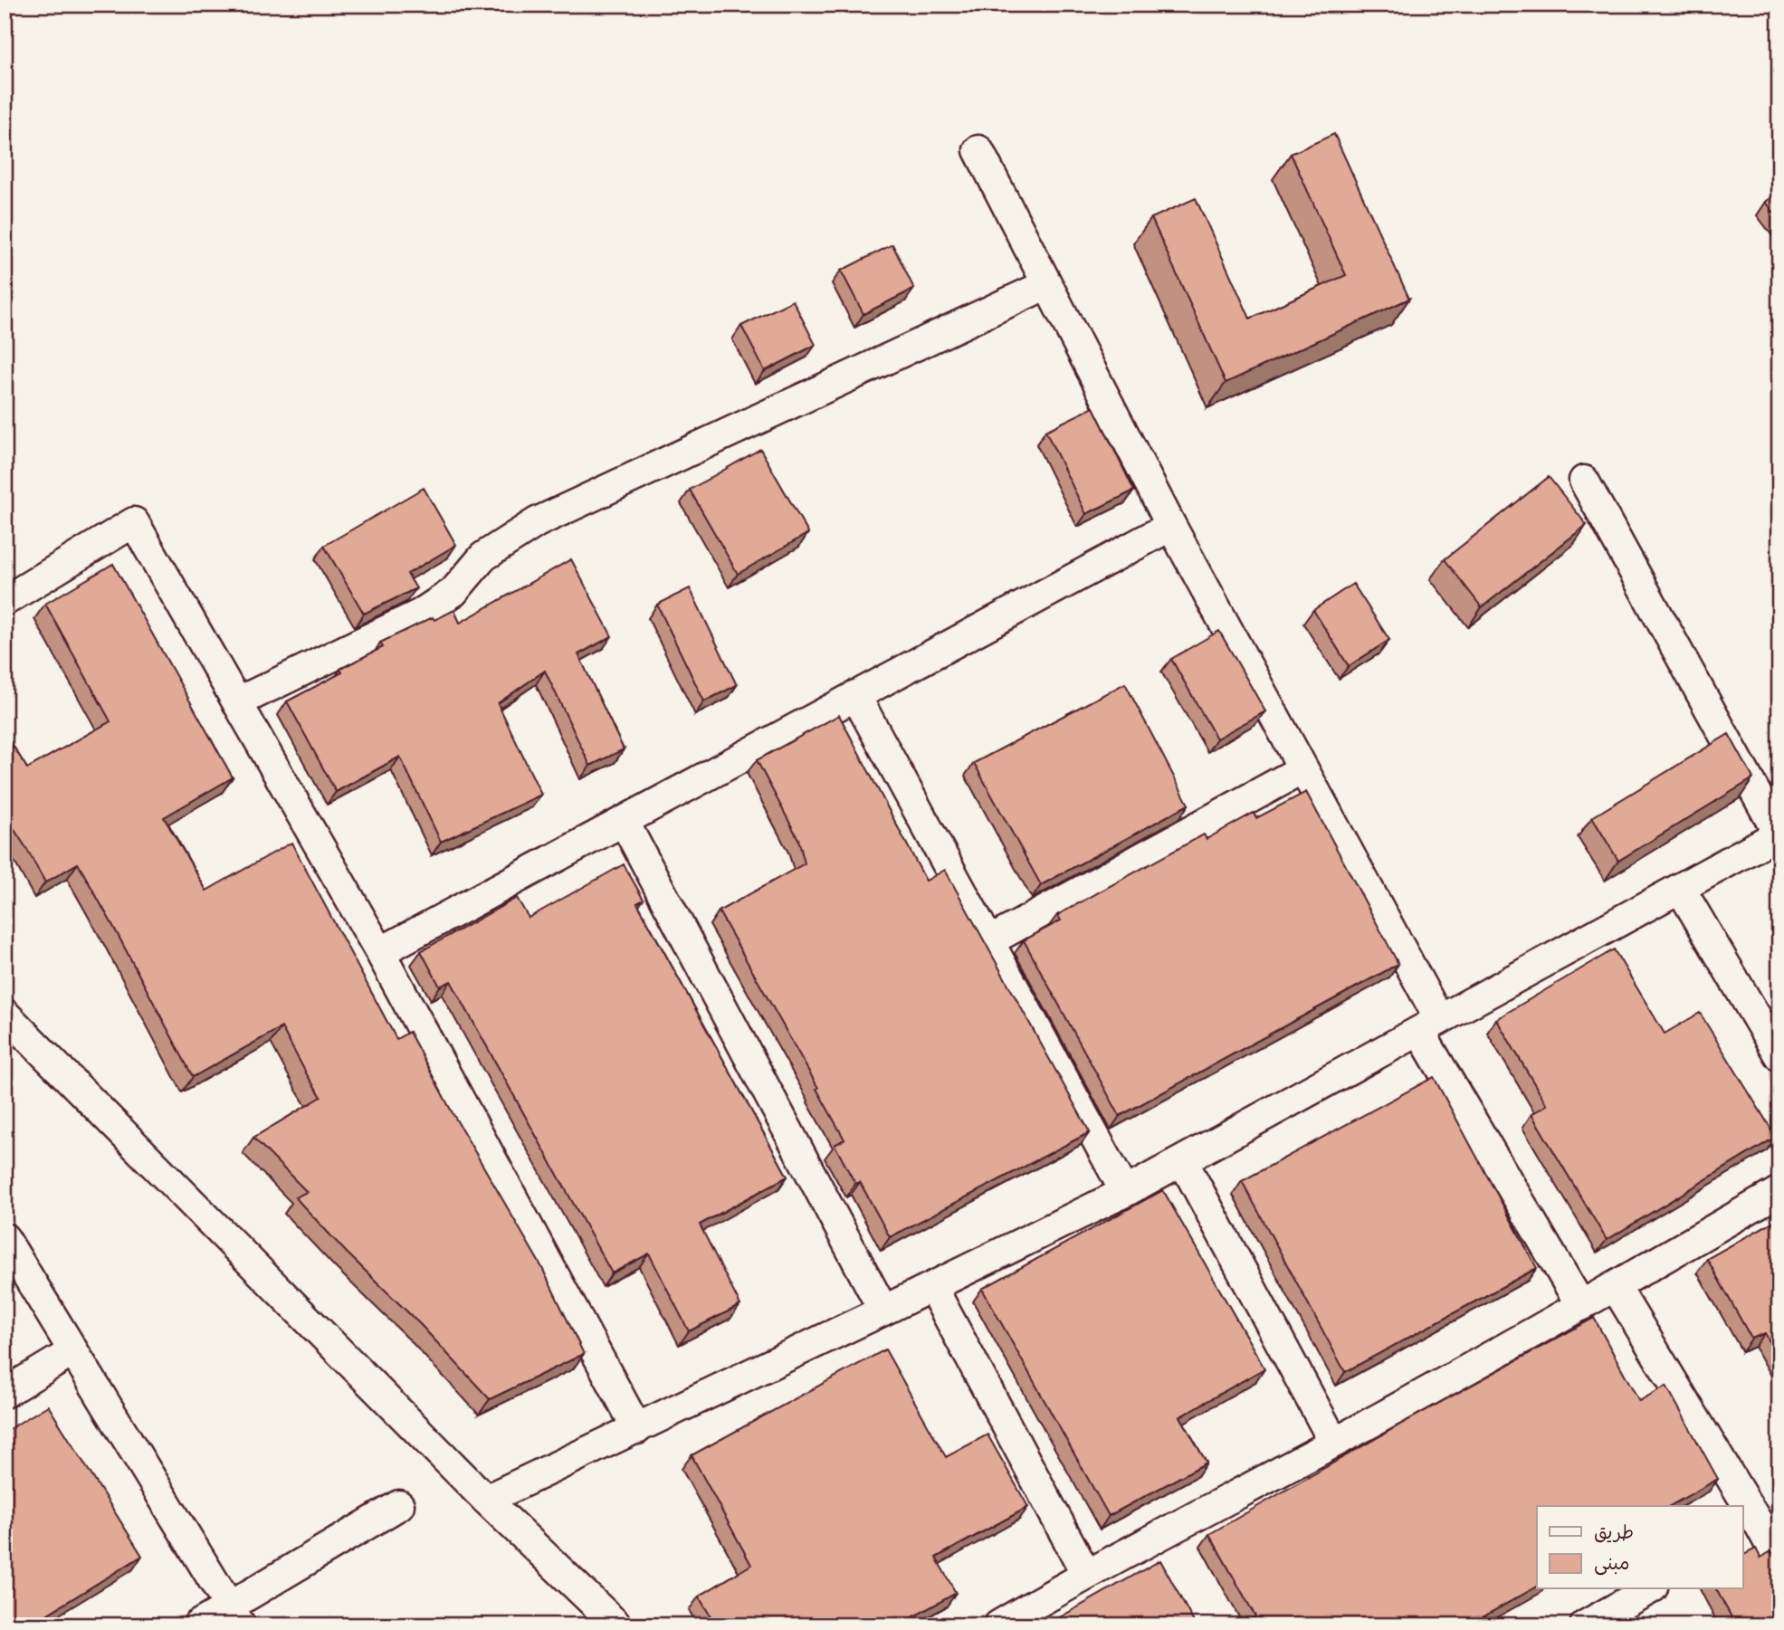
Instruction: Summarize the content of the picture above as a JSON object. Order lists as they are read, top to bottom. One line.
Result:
{"legend":["طريق","مبنى"]}
